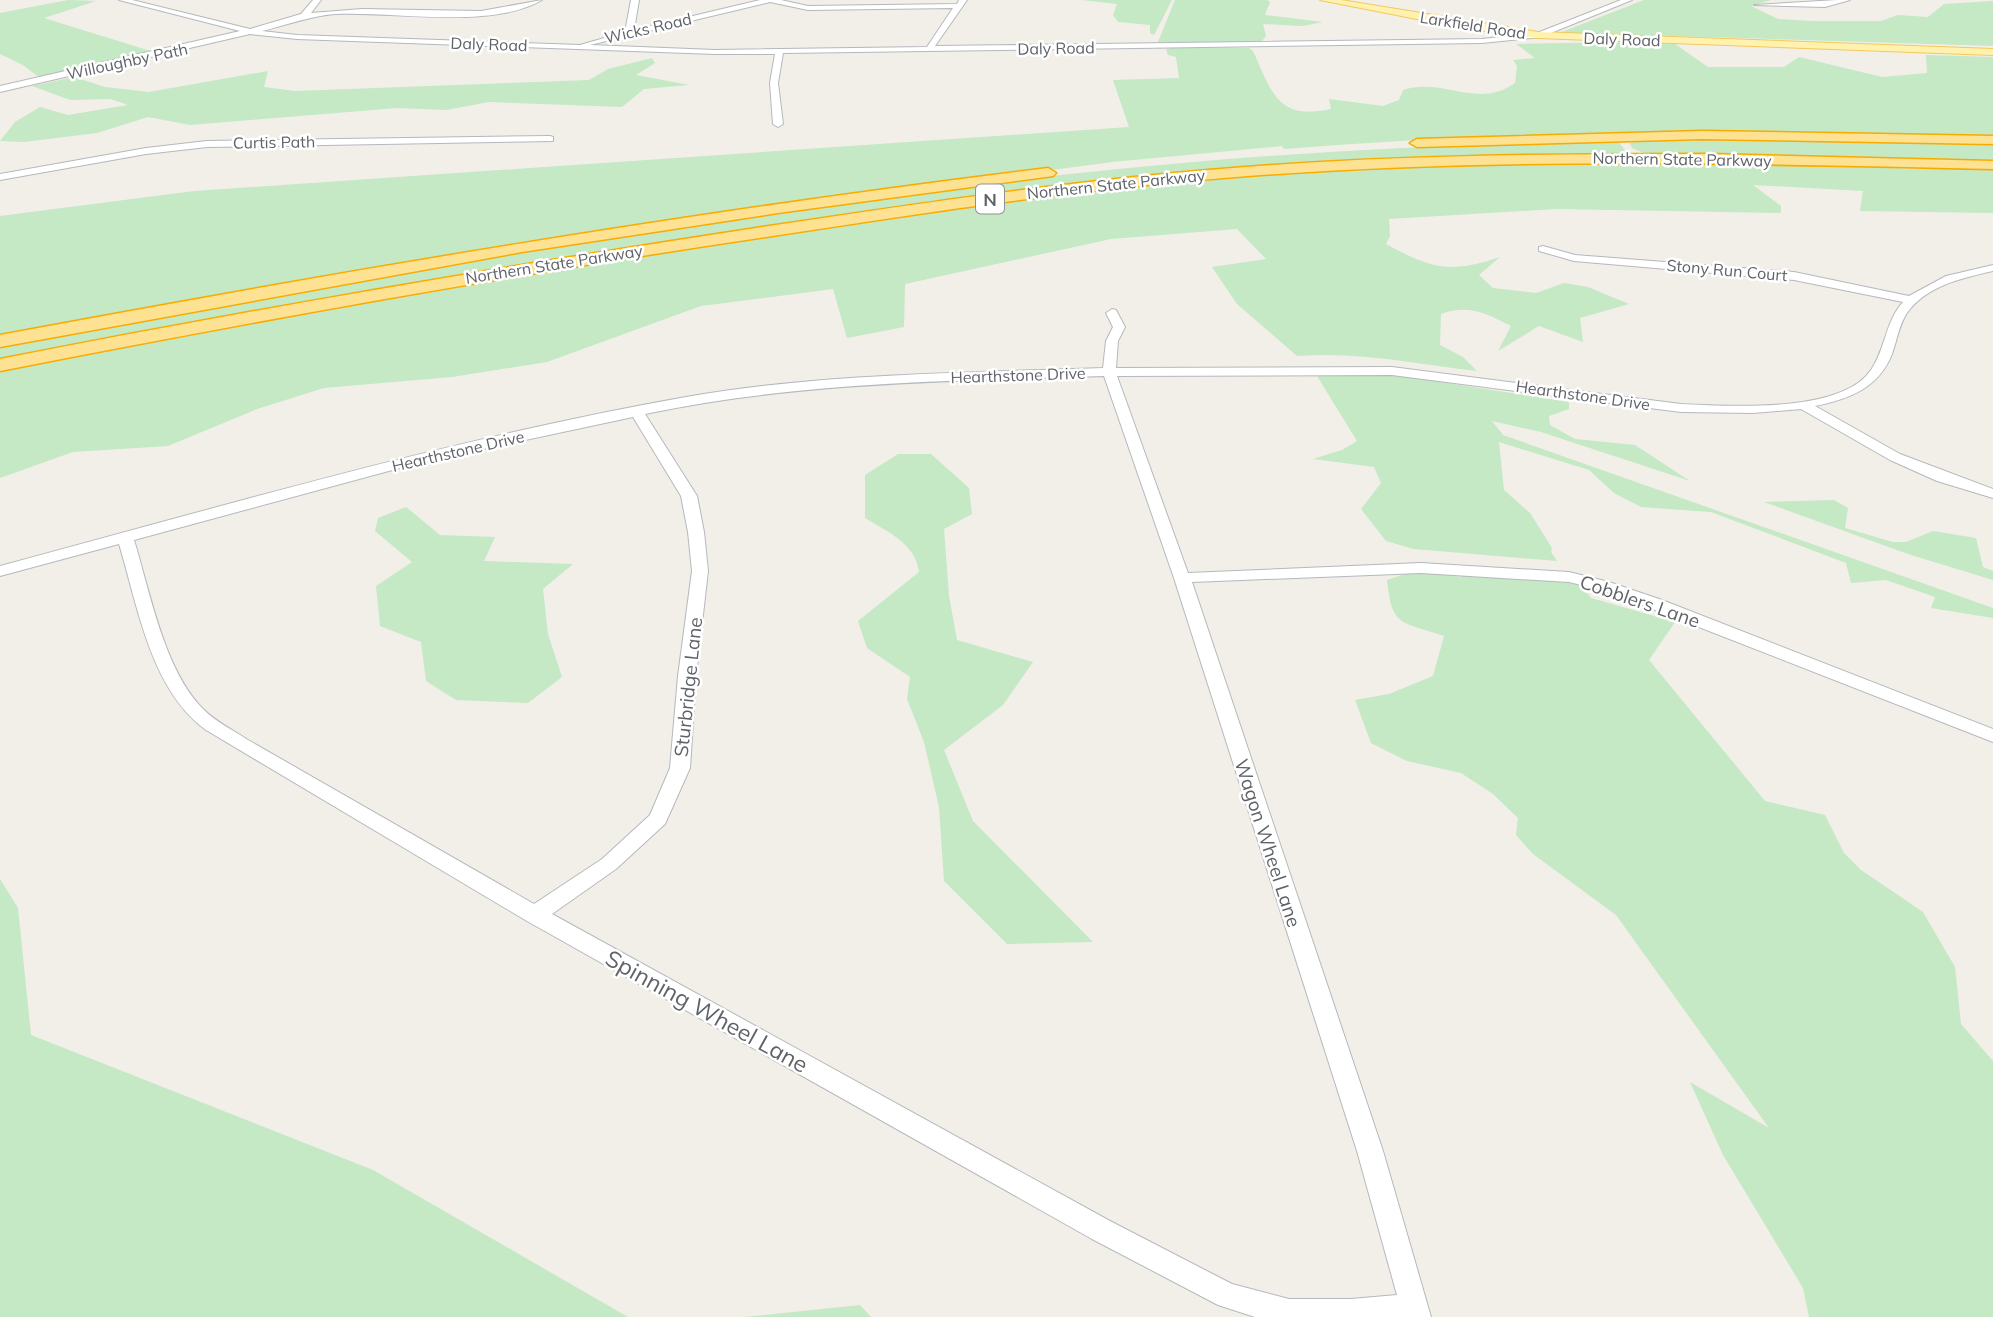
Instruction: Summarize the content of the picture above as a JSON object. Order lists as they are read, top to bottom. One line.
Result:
{"streets":{"highway":["Northern State Parkway","N"],"main road":["Larkfield Road","Daly Road"],"street":["Wicks Road","Willoughby Path","Curtis Path","Stony Run Court","Hearthstone Drive","Cobblers Lane","Sturbridge Lane","Wagon Wheel Lane","Spinning Wheel Lane"]},"crossings":[["Larkfield Road","Daly Road"],["Wicks Road","Daly Road"],["Daly Road","Willoughby Path"],["Stony Run Court","Hearthstone Drive"],["Hearthstone Drive","Sturbridge Lane"],["Hearthstone Drive","Wagon Wheel Lane"],["Hearthstone Drive","Spinning Wheel Lane"],["Cobblers Lane","Wagon Wheel Lane"],["Sturbridge Lane","Spinning Wheel Lane"],["Wagon Wheel Lane","Spinning Wheel Lane"]]}
